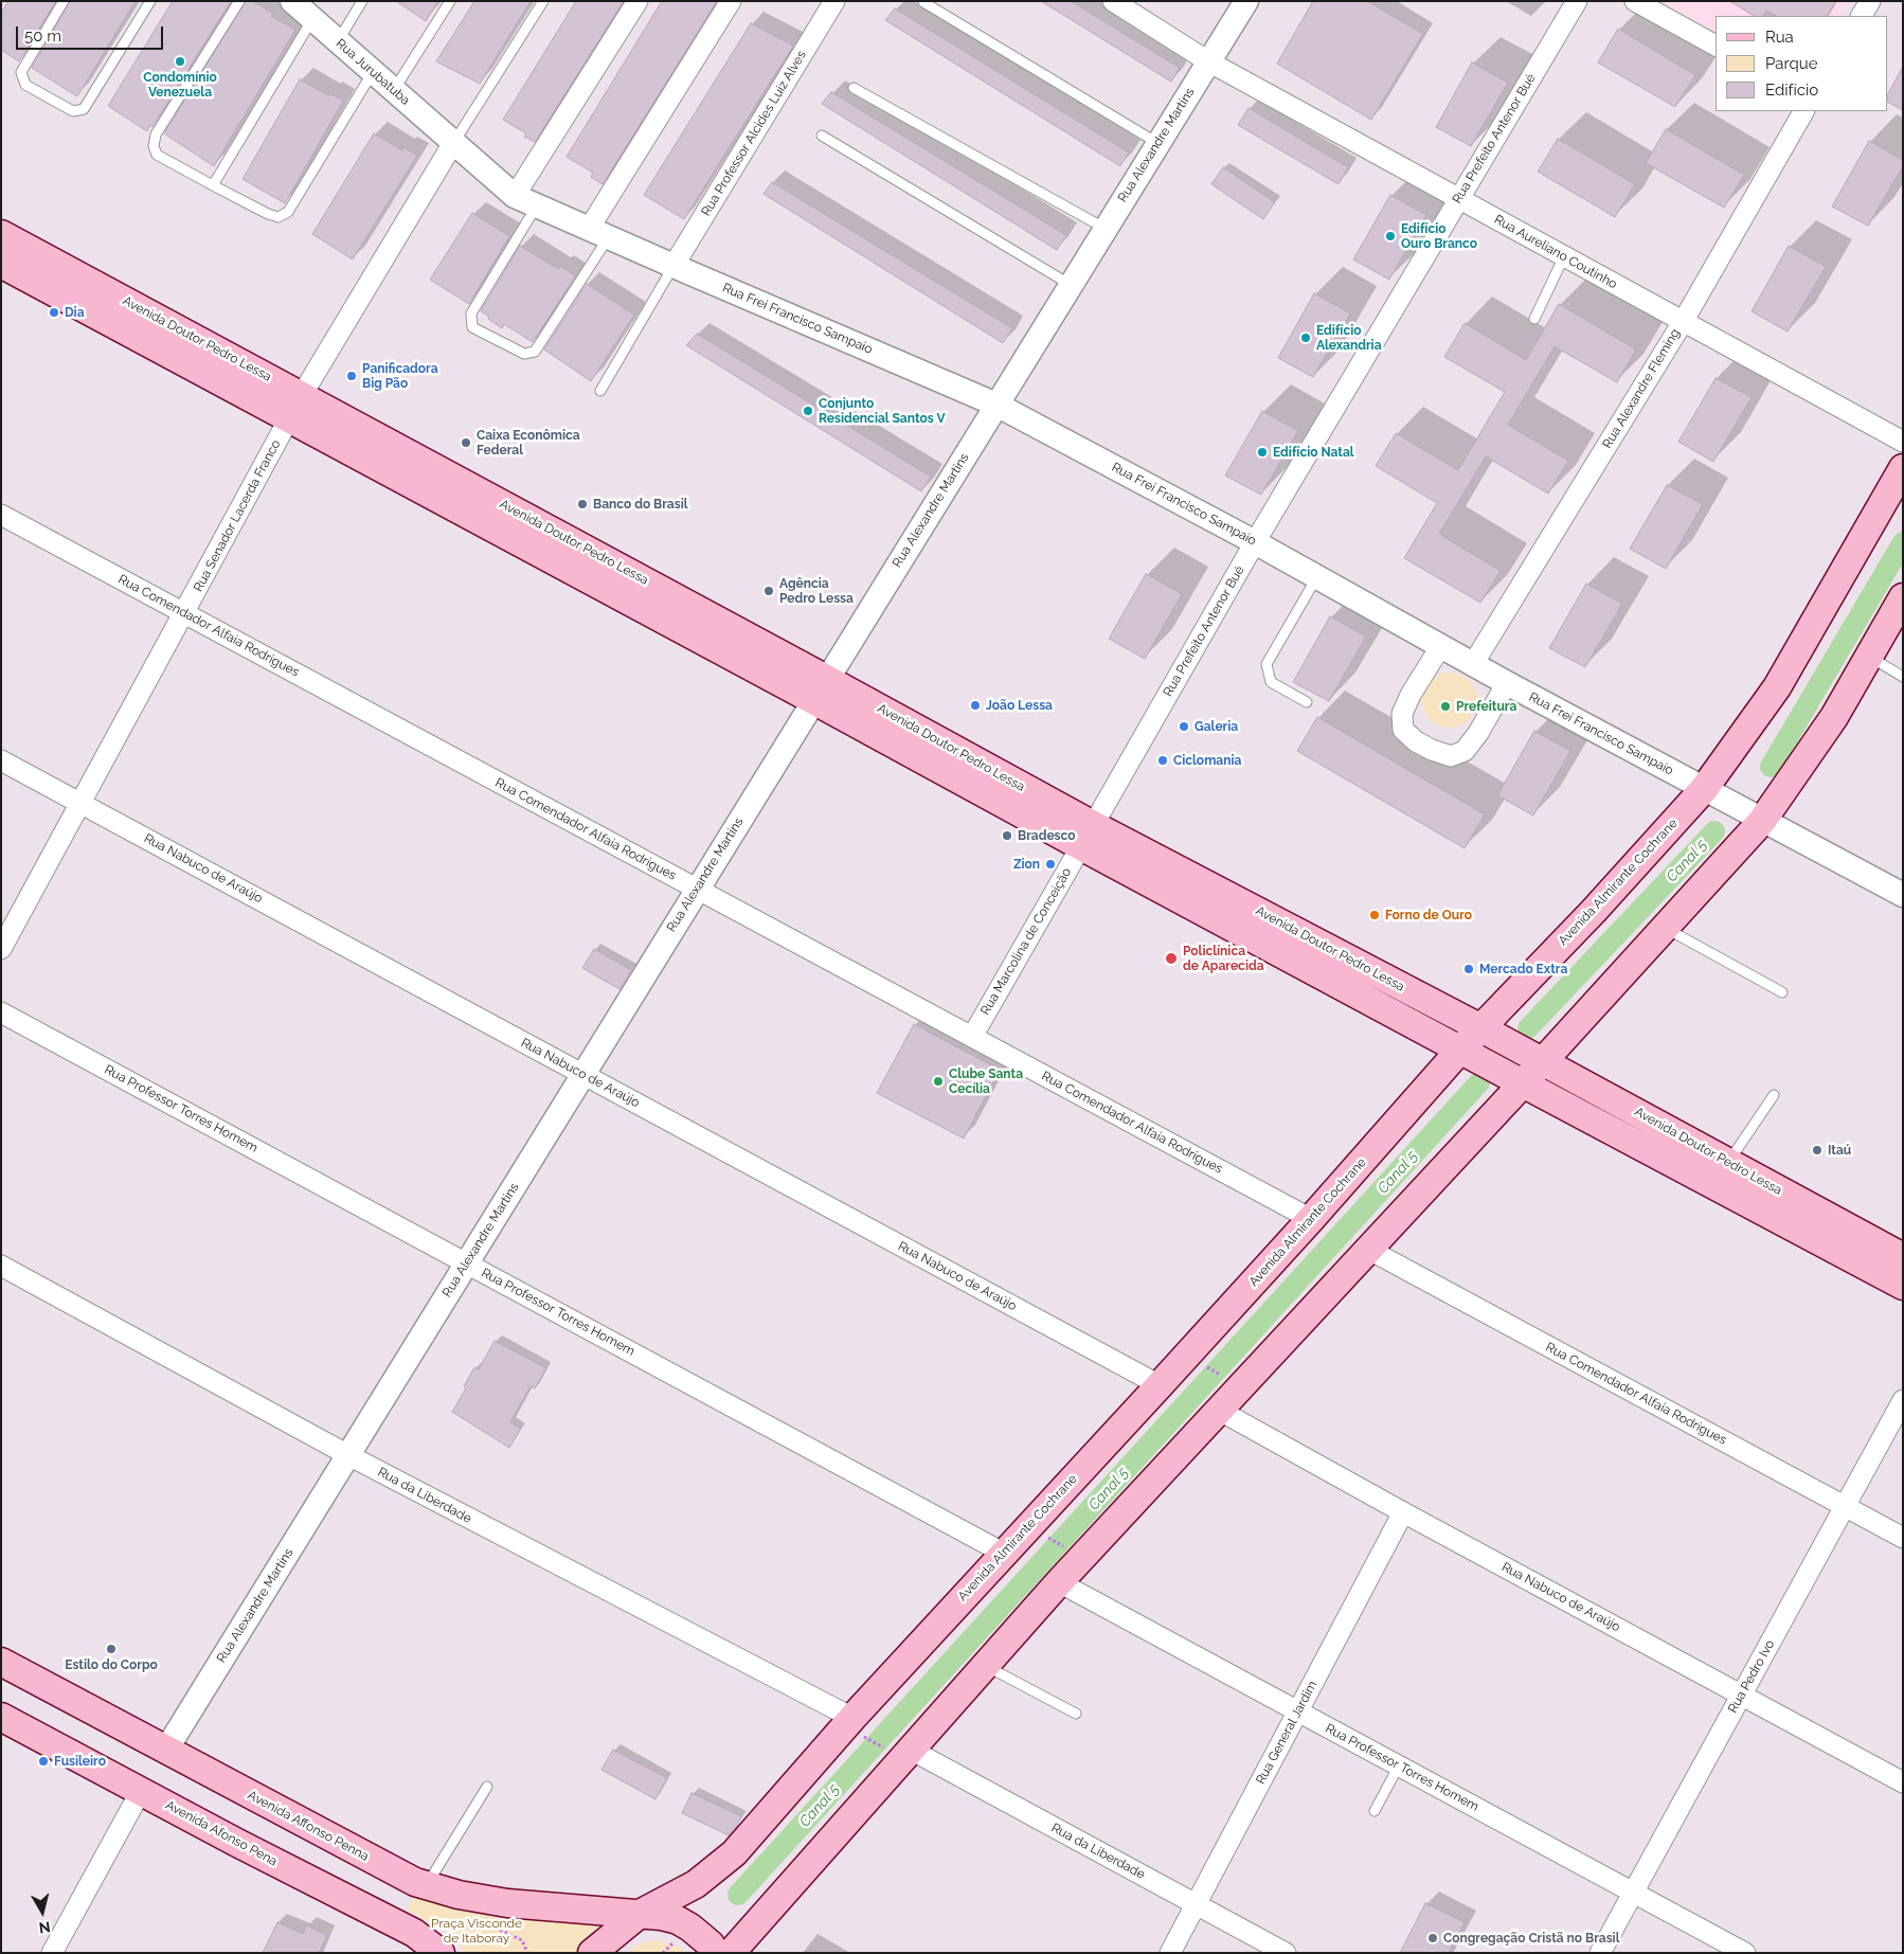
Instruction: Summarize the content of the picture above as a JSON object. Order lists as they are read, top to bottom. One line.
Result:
{"streets":{"main road":["Avenida Doutor Pedro Lessa","Avenida Almirante Cochrane","Avenida Affonso Penna","Avenida Afonso Pena"],"street":["Rua Jurubatuba","Rua Professor Alcides Luiz Alves","Rua Prefeito Antenor Bué","Rua Alexandre Martins","Rua Aureliano Coutinho","Rua Frei Francisco Sampaio","Rua Alexandre Fleming","Rua Senador Lacerda Franco","Rua Comendador Alfaia Rodrigues","Rua Nabuco de Araújo","Rua Marcolina de Conceição","Rua Professor Torres Homem","Rua da Liberdade","Rua Pedro Ivo","Rua General Jardim"]},"crossings":[["Rua Jurubatuba","Rua Frei Francisco Sampaio"],["Rua Jurubatuba","Rua Senador Lacerda Franco"],["Rua Professor Alcides Luiz Alves","Rua Frei Francisco Sampaio"],["Rua Prefeito Antenor Bué","Rua Aureliano Coutinho"],["Rua Prefeito Antenor Bué","Rua Frei Francisco Sampaio"],["Rua Prefeito Antenor Bué","Avenida Doutor Pedro Lessa"],["Rua Prefeito Antenor Bué","Rua Marcolina de Conceição"],["Rua Alexandre Martins","Rua Aureliano Coutinho"],["Rua Alexandre Martins","Rua Frei Francisco Sampaio"],["Rua Alexandre Martins","Avenida Doutor Pedro Lessa"],["Rua Alexandre Martins","Rua Comendador Alfaia Rodrigues"],["Rua Alexandre Martins","Rua Nabuco de Araújo"],["Rua Alexandre Martins","Rua Professor Torres Homem"],["Rua Alexandre Martins","Rua da Liberdade"],["Rua Alexandre Martins","Avenida Affonso Penna"],["Rua Aureliano Coutinho","Rua Alexandre Fleming"],["Rua Frei Francisco Sampaio","Rua Alexandre Fleming"],["Rua Frei Francisco Sampaio","Rua Senador Lacerda Franco"],["Rua Frei Francisco Sampaio","Avenida Almirante Cochrane"],["Avenida Doutor Pedro Lessa","Rua Senador Lacerda Franco"],["Avenida Doutor Pedro Lessa","Avenida Almirante Cochrane"],["Avenida Doutor Pedro Lessa","Rua Marcolina de Conceição"],["Rua Senador Lacerda Franco","Rua Comendador Alfaia Rodrigues"],["Rua Senador Lacerda Franco","Rua Nabuco de Araújo"],["Rua Comendador Alfaia Rodrigues","Avenida Almirante Cochrane"],["Rua Comendador Alfaia Rodrigues","Rua Marcolina de Conceição"],["Rua Comendador Alfaia Rodrigues","Rua Pedro Ivo"],["Rua Nabuco de Araújo","Avenida Almirante Cochrane"],["Rua Nabuco de Araújo","Rua Pedro Ivo"],["Rua Nabuco de Araújo","Rua General Jardim"],["Avenida Almirante Cochrane","Rua Professor Torres Homem"],["Avenida Almirante Cochrane","Rua da Liberdade"],["Avenida Almirante Cochrane","Avenida Affonso Penna"],["Rua Professor Torres Homem","Rua Pedro Ivo"],["Rua Professor Torres Homem","Rua General Jardim"],["Rua da Liberdade","Rua General Jardim"]],"water":["Canal 5"],"parks":["Praça Visconde de Itaboray"],"places":["Condomínio Venezuela","Edifício Ouro Branco","Dia","Edifício Alexandria","Panificadora Big Pão","Conjunto Residencial Santos V","Caixa Econômica Federal","Edifício Natal","Banco do Brasil","Agência Pedro Lessa","João Lessa","Prefeitura","Galeria","Ciclomania","Bradesco","Zion","Forno de Ouro","Policlínica de Aparecida","Mercado Extra","Clube Santa Cecília","Itaú","Estilo do Corpo","Fusileiro","Congregação Cristã no Brasil"],"legend":["Rua","Parque","Edifício"],"scale_bar":"50 m","north":"bottom"}
